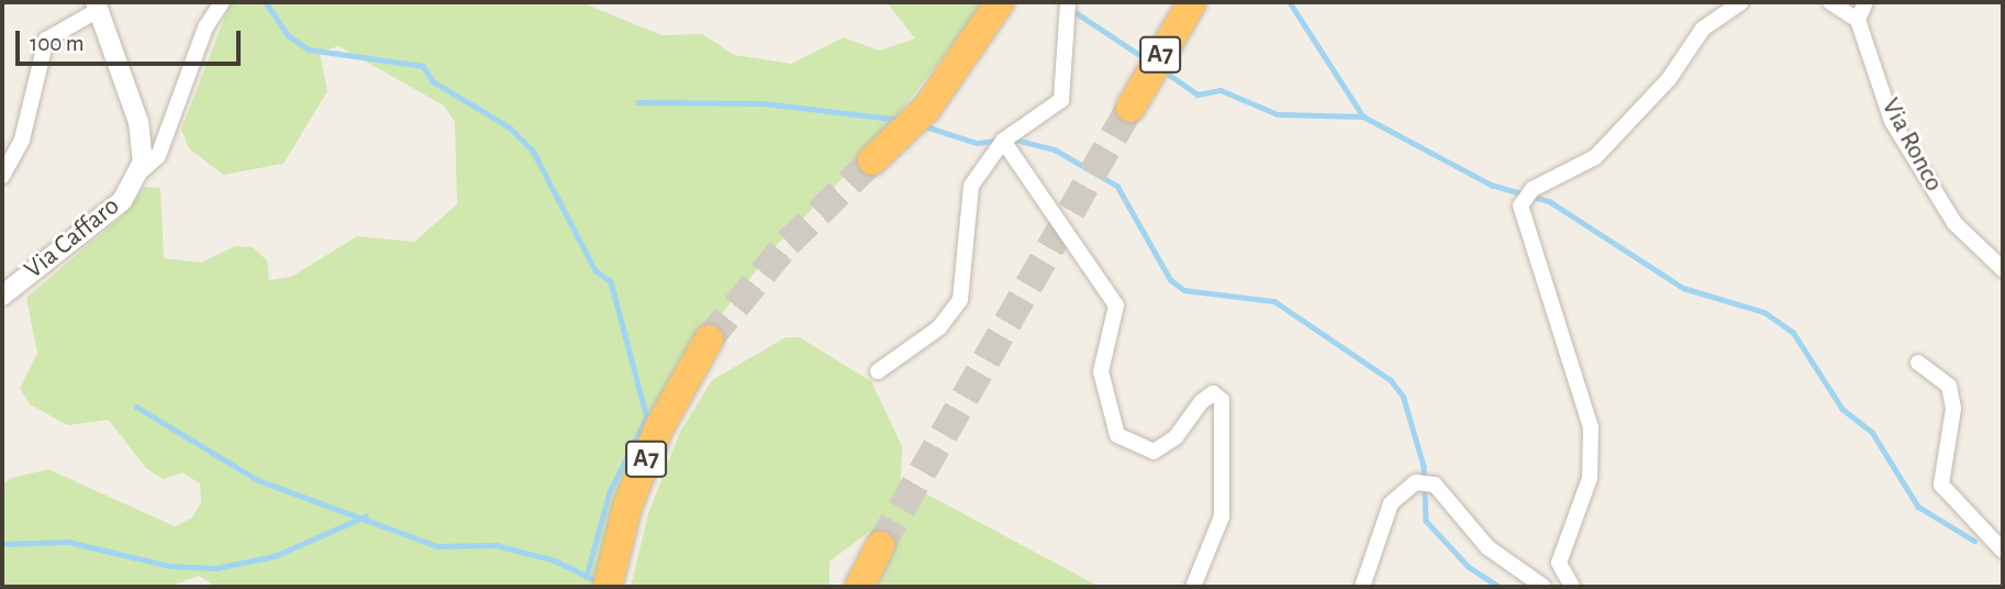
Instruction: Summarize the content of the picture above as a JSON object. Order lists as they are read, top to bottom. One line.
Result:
{"streets":{"highway":["A7"],"street":["Via Ronco","Via Caffaro"]},"scale_bar":"100 m"}
